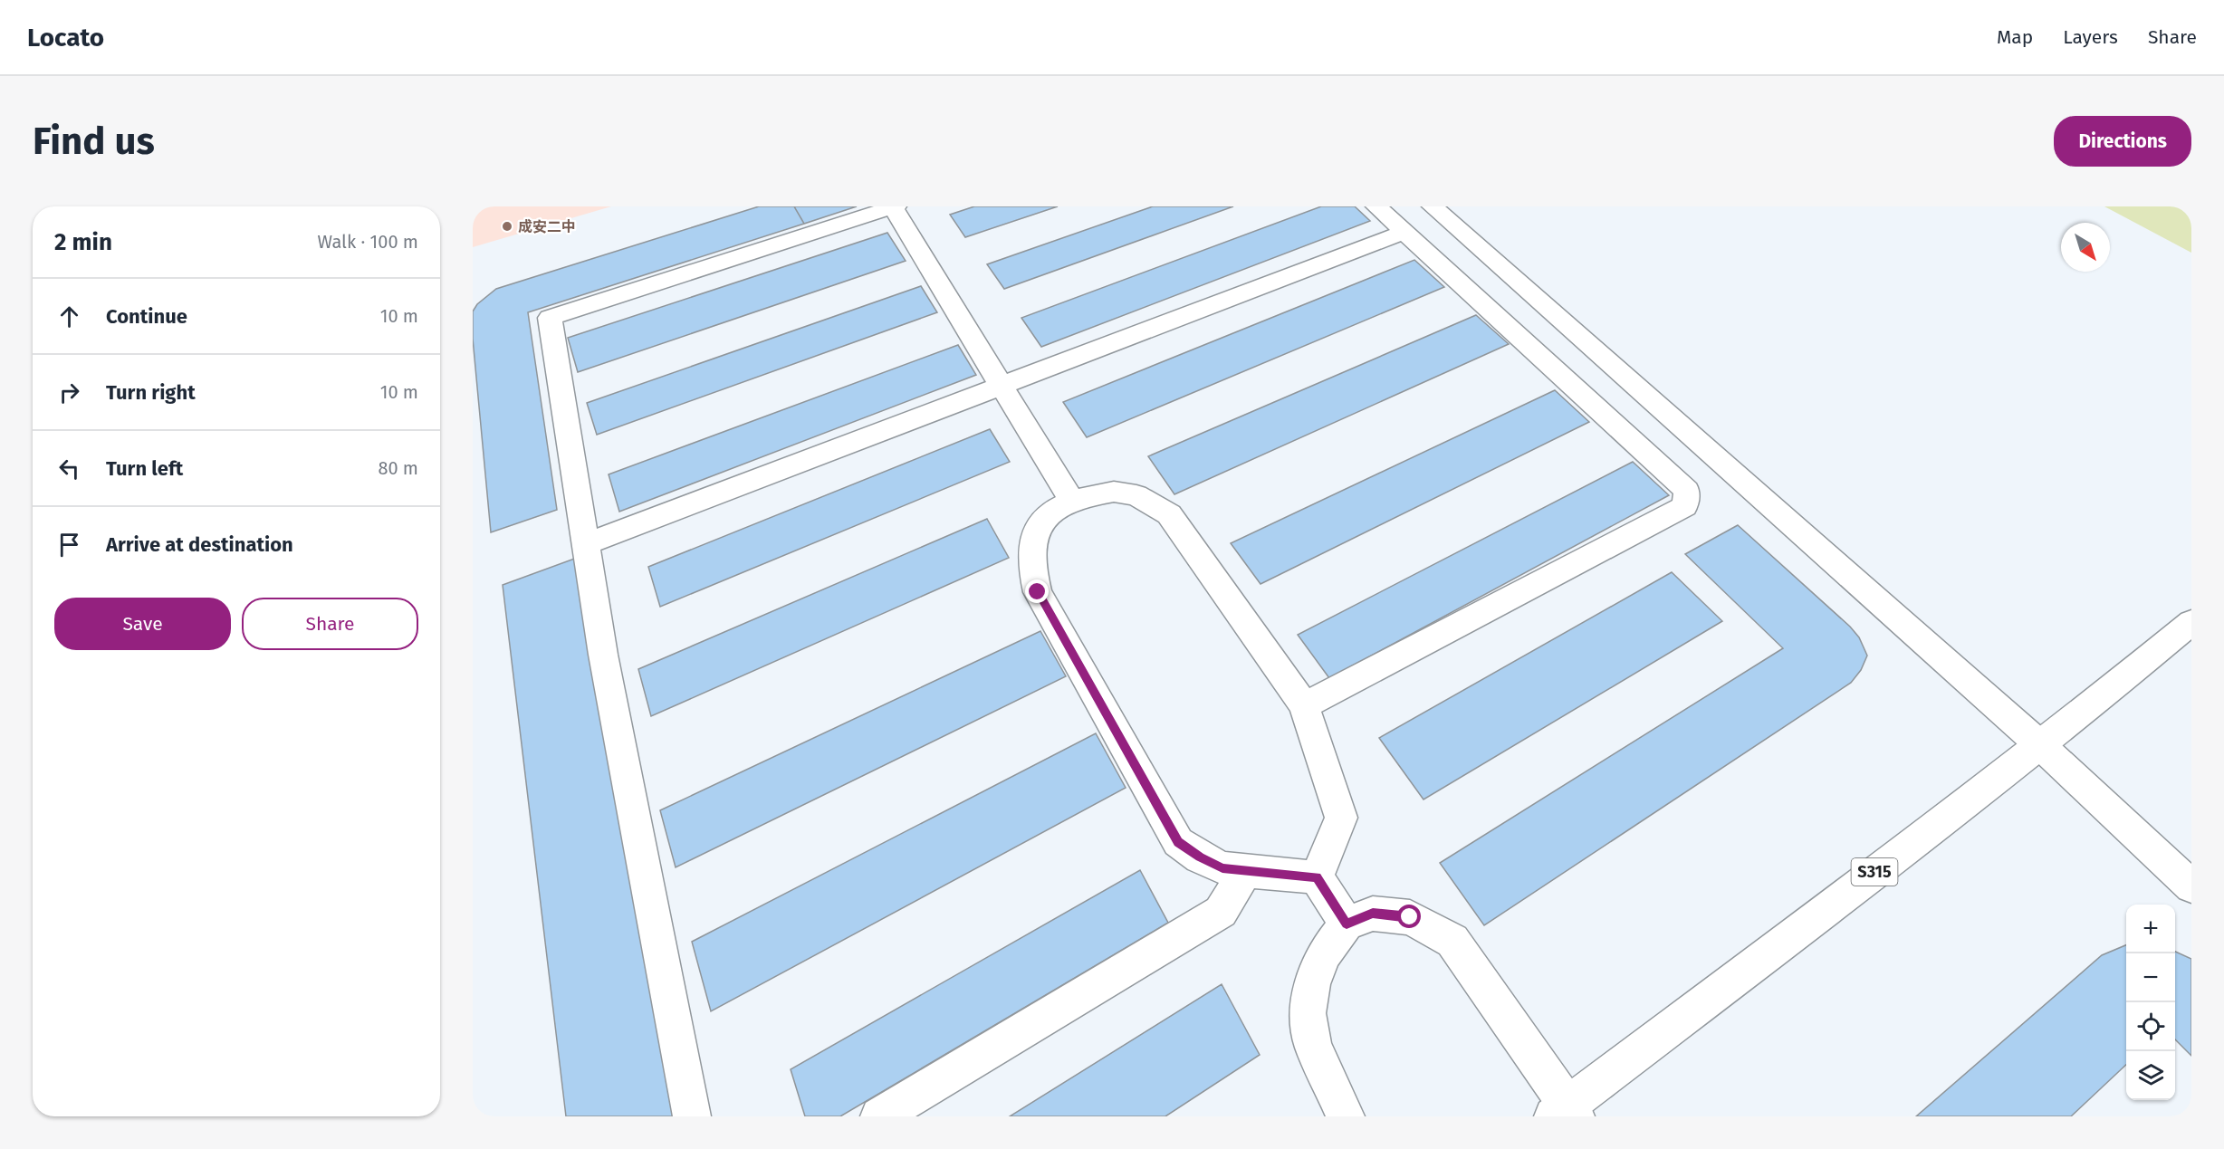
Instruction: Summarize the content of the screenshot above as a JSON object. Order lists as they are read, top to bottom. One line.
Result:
{"streets":{"street":["S315"]},"places":["成安二中"],"north":"bottom right","page":{"header":"Locato","nav":["Map","Layers","Share"],"buttons":["Directions",["Save","Share"]],"title":"Find us","heading":["2 min","Walk · 100 m"],"list":[["Continue","10 m"],["Turn right","10 m"],["Turn left","80 m"],"Arrive at destination"],"map_buttons":["+","−"]}}
